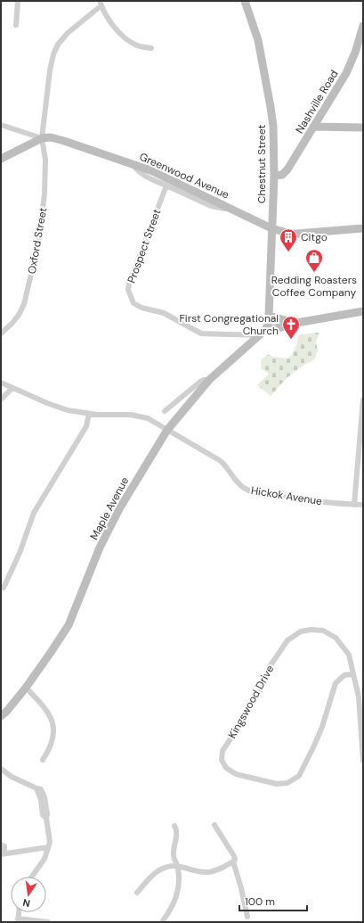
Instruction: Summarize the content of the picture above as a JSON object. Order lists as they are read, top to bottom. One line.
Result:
{"streets":{"main road":["Nashville Road","Chestnut Street","Greenwood Avenue","Maple Avenue"],"street":["Oxford Street","Prospect Street","Hickok Avenue","Kingswood Drive"]},"crossings":[["Nashville Road","Chestnut Street"],["Chestnut Street","Greenwood Avenue"],["Chestnut Street","Prospect Street"],["Chestnut Street","Maple Avenue"],["Greenwood Avenue","Oxford Street"],["Prospect Street","Maple Avenue"],["Hickok Avenue","Maple Avenue"]],"places":{"building":["Citgo"],"shop":["Redding Roasters Coffee Company"],"church":["First Congregational Church"]},"scale_bar":"100 m","north":"bottom"}
